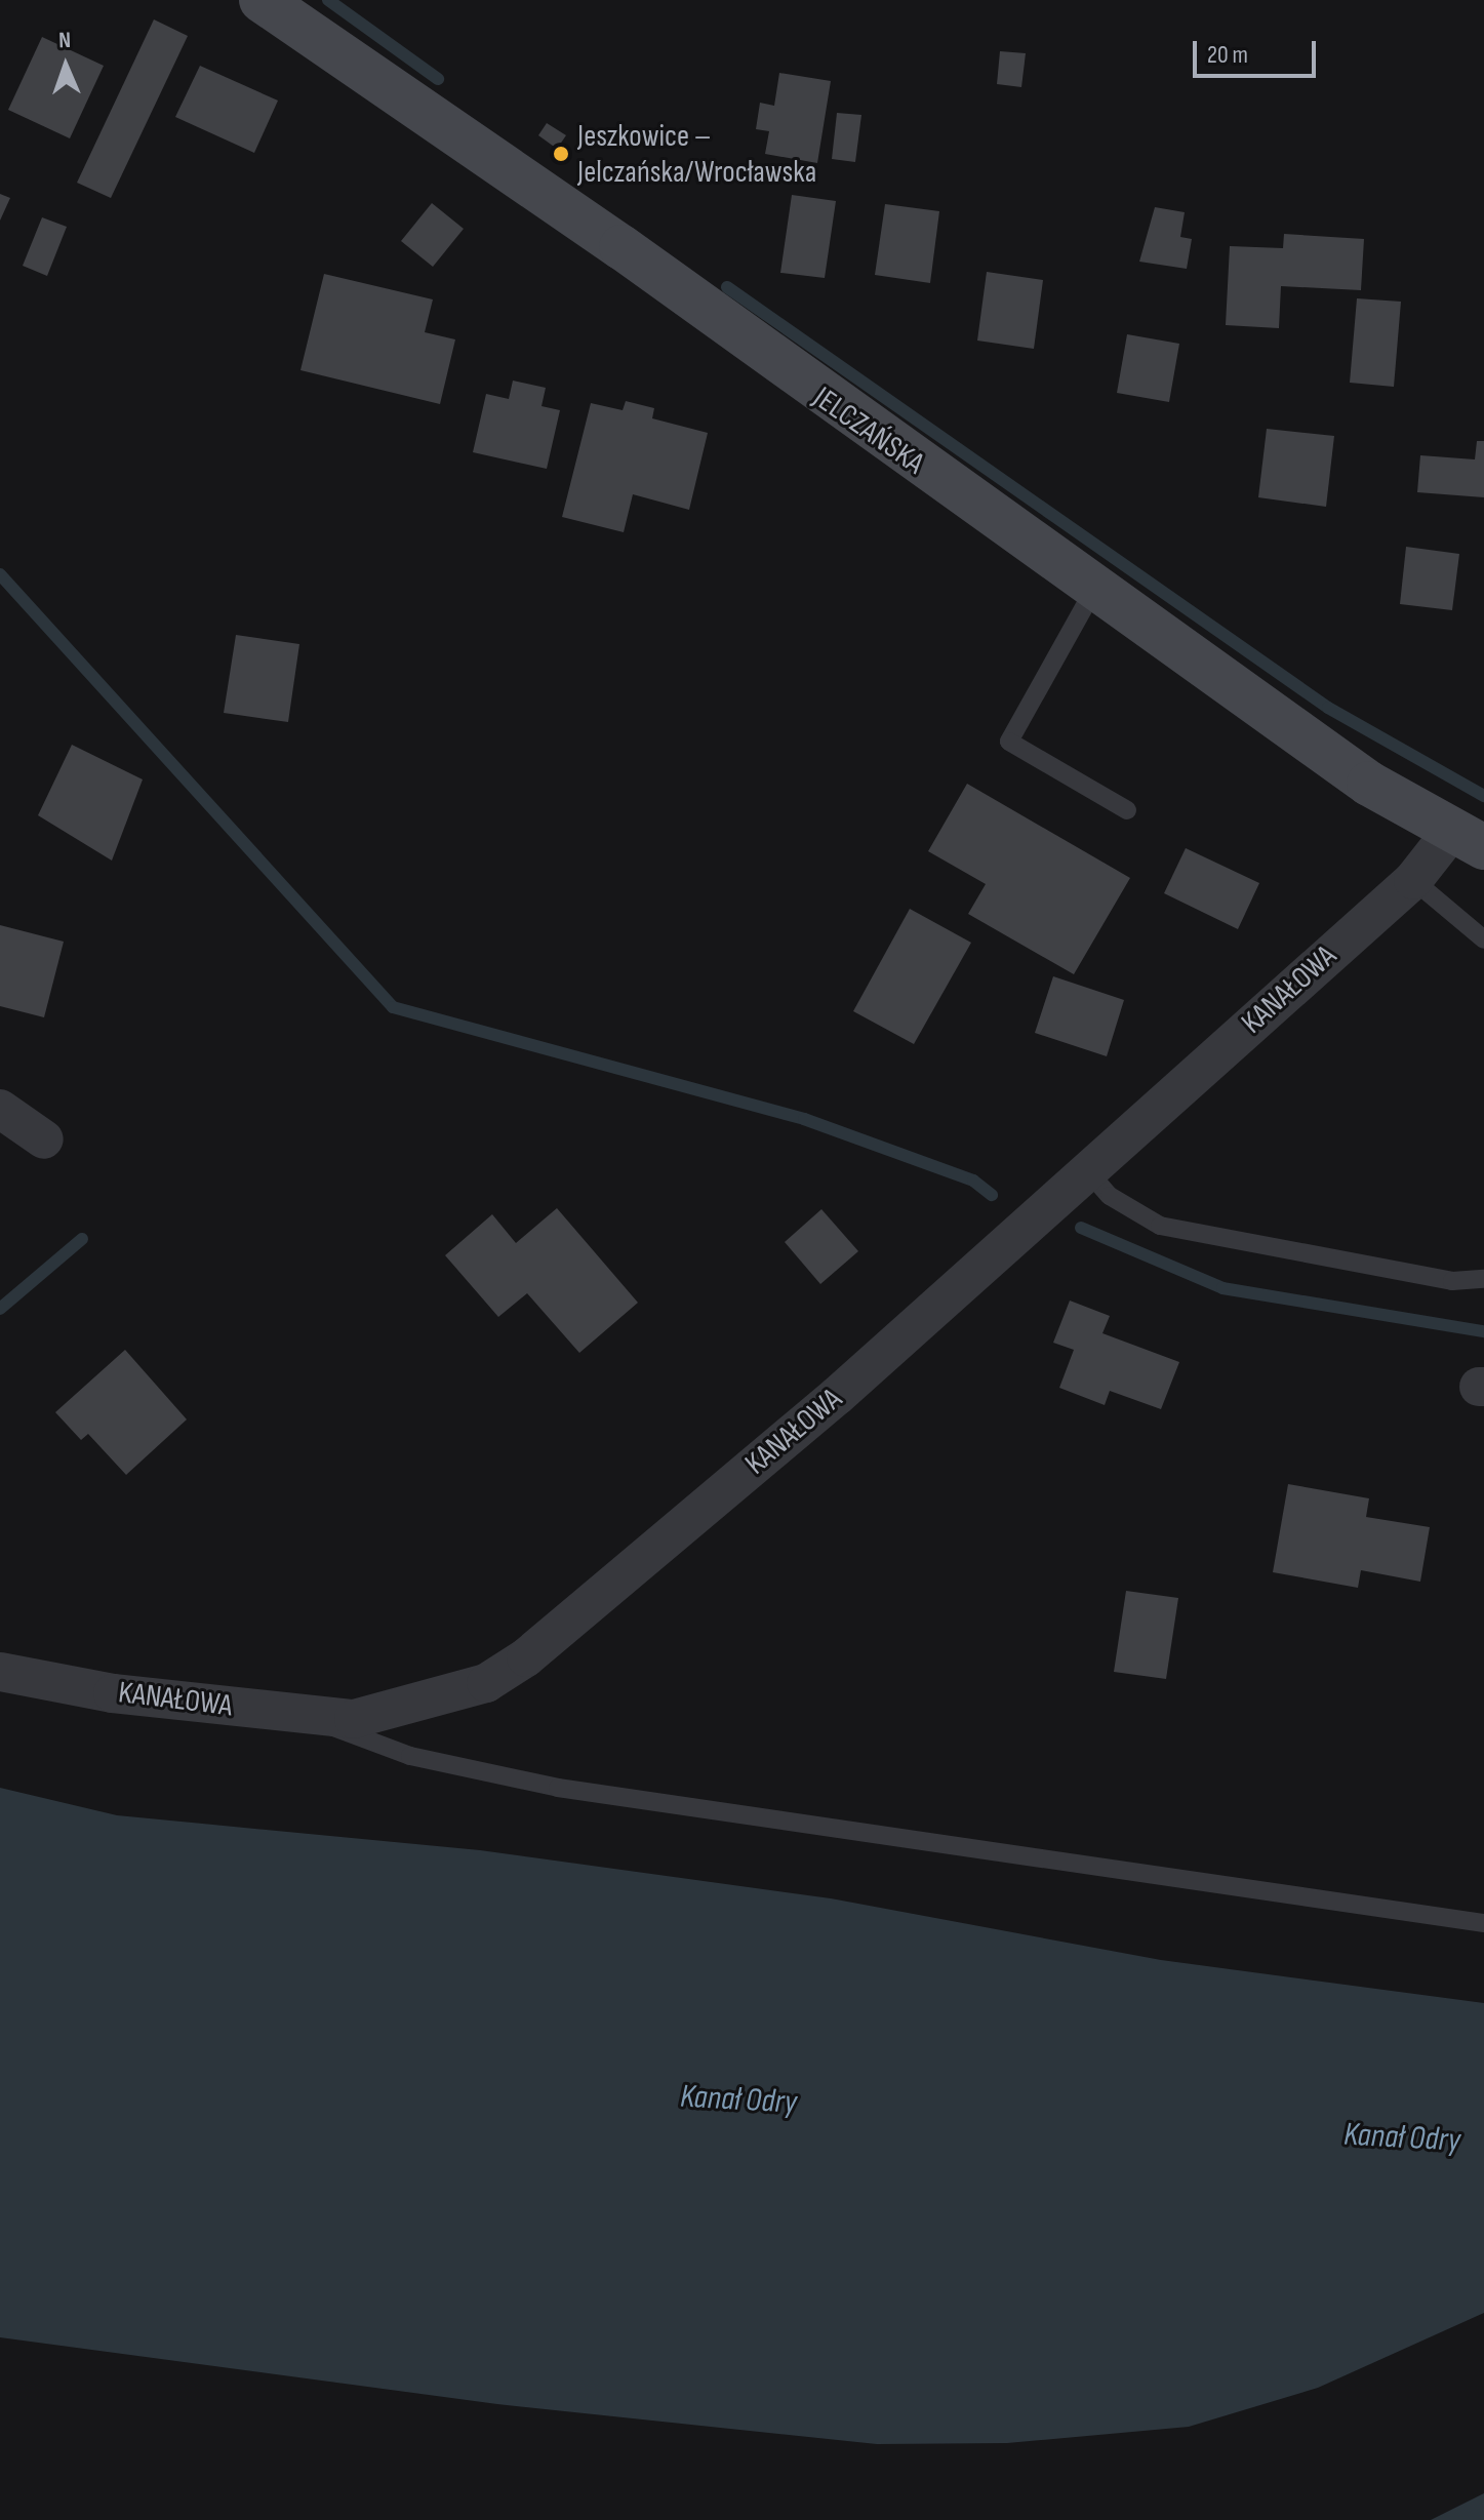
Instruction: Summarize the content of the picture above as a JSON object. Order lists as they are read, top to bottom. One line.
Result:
{"streets":{"main road":["JELCZAŃSKA"],"street":["KANAŁOWA"]},"crossings":[["JELCZAŃSKA","KANAŁOWA"]],"water":["Kanał Odry"],"places":["Jeszkowice – Jelczańska/Wrocławska"],"scale_bar":"20 m","north":"top"}
